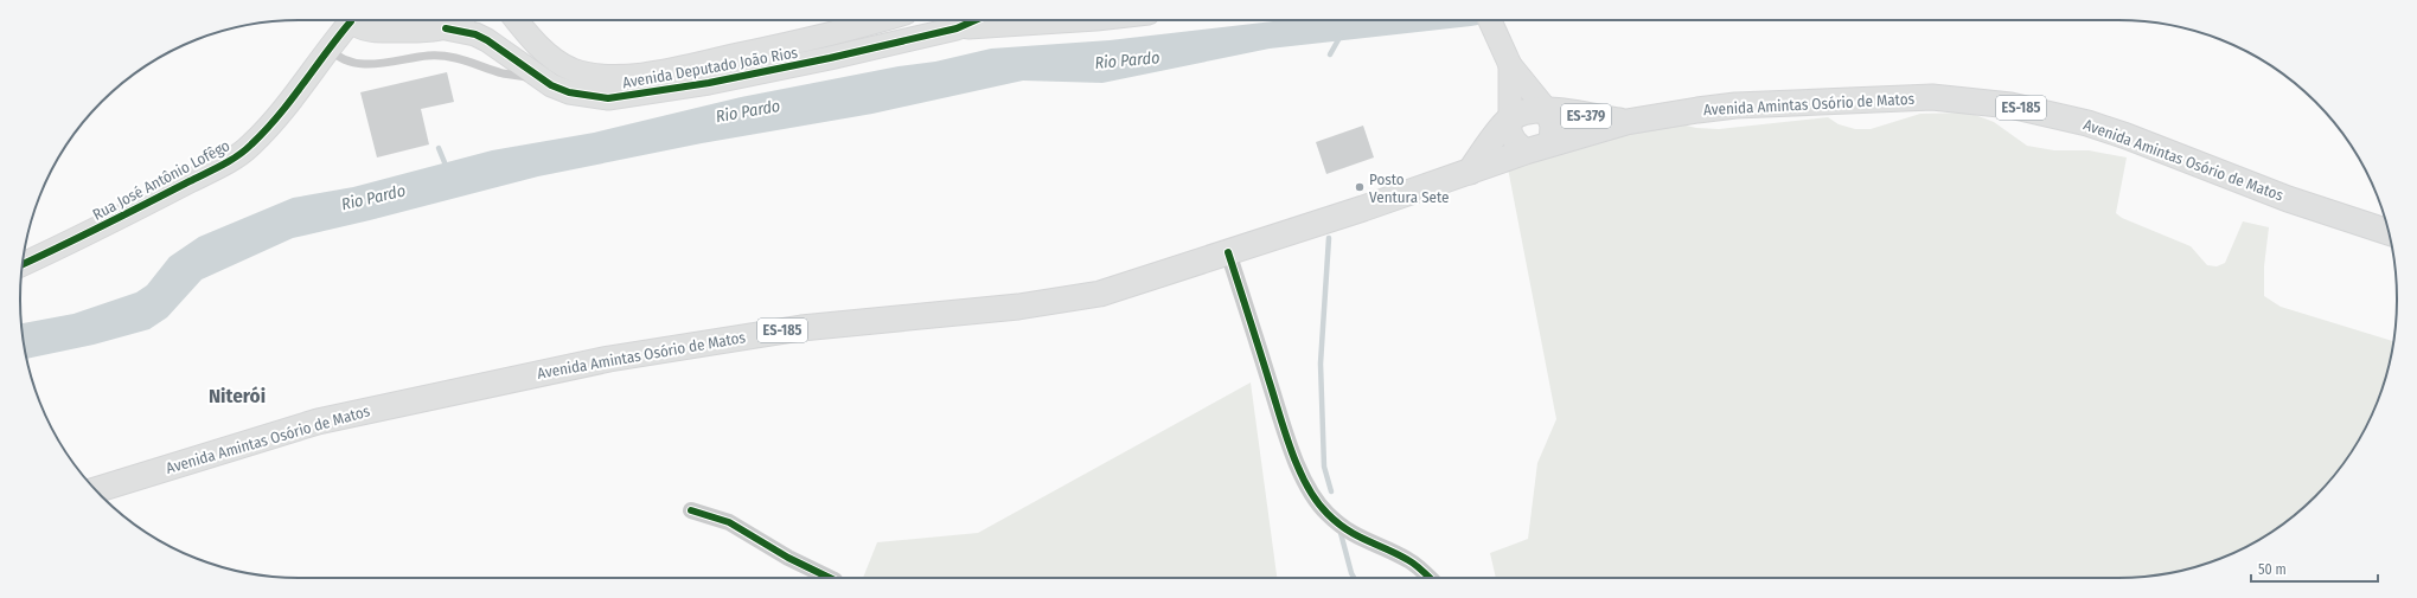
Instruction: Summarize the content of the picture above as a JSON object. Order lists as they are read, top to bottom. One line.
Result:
{"streets":{"main road":["Avenida Amintas Osório de Matos","ES-185","ES-379"],"street":["Avenida Deputado João Rios","Rua José Antônio Lofêgo"]},"crossings":[["Avenida Amintas Osório de Matos","ES-185"],["Avenida Amintas Osório de Matos","ES-379"],["ES-185","ES-379"]],"districts":["Niterói"],"water":["Rio Pardo"],"places":["Posto Ventura Sete"],"scale_bar":"50 m"}
